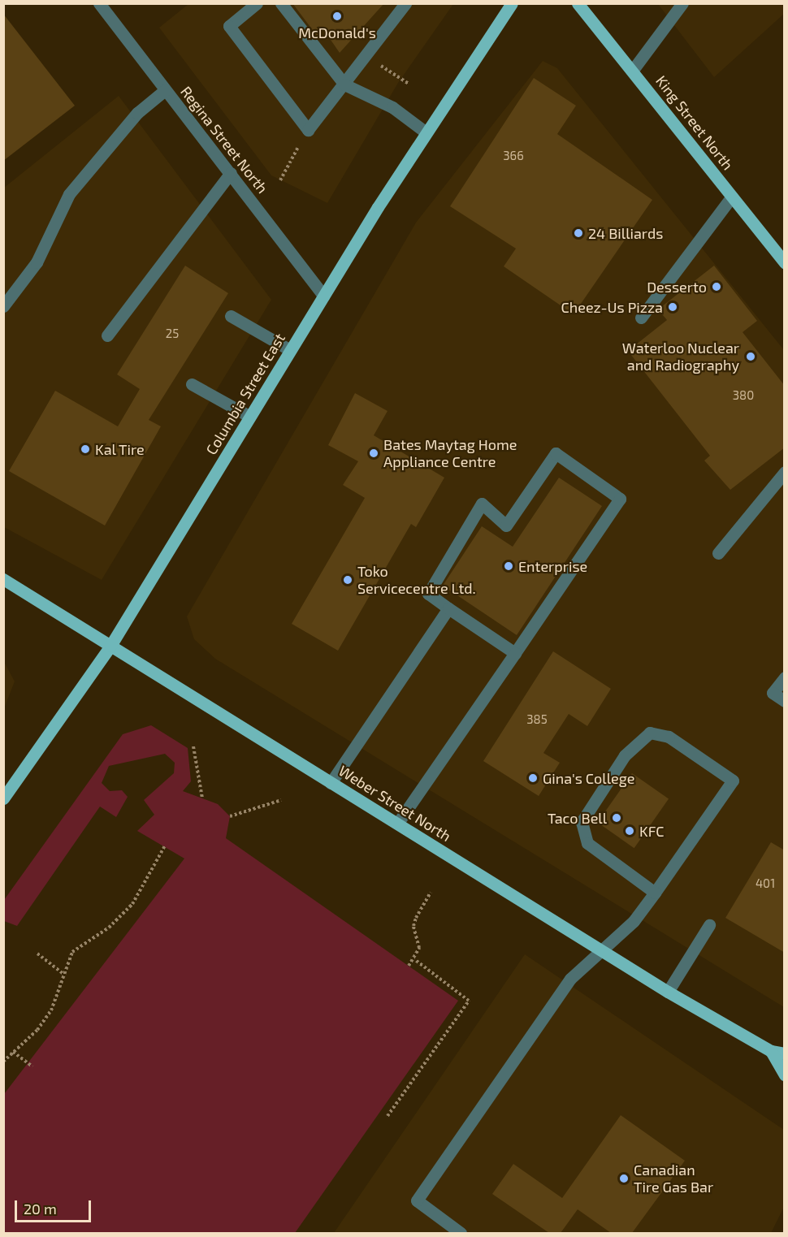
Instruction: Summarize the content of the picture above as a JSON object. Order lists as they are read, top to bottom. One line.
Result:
{"streets":{"main road":["King Street North","Columbia Street East","Weber Street North"],"street":["Regina Street North"]},"crossings":[["Regina Street North","Columbia Street East"],["Columbia Street East","Weber Street North"]],"places":["McDonald's","24 Billiards","Desserto","Cheez-Us Pizza","Waterloo Nuclear and Radiography","Kal Tire","Bates Maytag Home Appliance Centre","Enterprise","Toko Servicecentre Ltd.","Gina's College","Taco Bell","KFC","Canadian Tire Gas Bar"],"house_numbers":["366","25","380","385","401"],"scale_bar":"20 m"}
